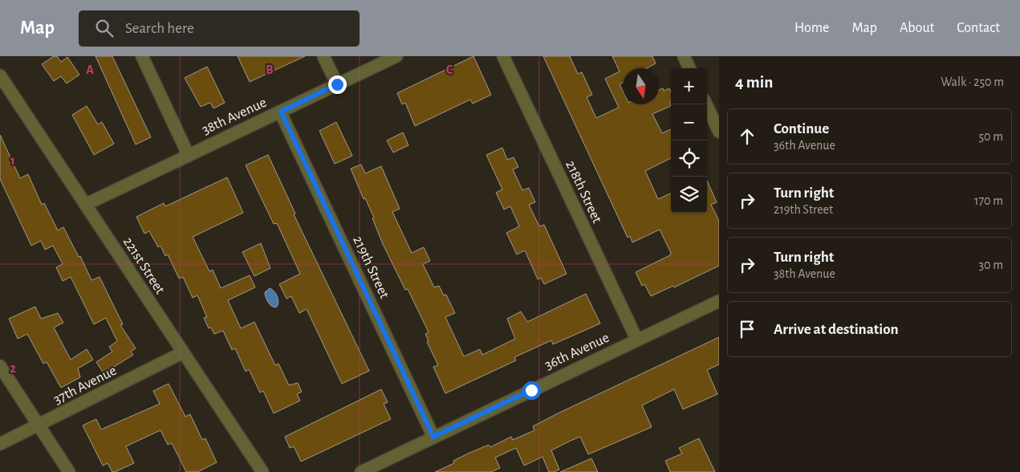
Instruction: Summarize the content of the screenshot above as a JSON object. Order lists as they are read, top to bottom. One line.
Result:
{"streets":{"street":["38th Avenue","218th Street","221st Street","219th Street","36th Avenue","37th Avenue"]},"crossings":[["38th Avenue","221st Street"],["38th Avenue","219th Street"],["218th Street","36th Avenue"],["221st Street","37th Avenue"],["219th Street","36th Avenue"]],"north":"bottom","page":{"header":"Map","search":"Search here","nav":["Home","Map","About","Contact"],"heading":["4 min","Walk · 250 m"],"map_buttons":["+","−"],"list":[["Continue","36th Avenue","50 m"],["Turn right","219th Street","170 m"],["Turn right","38th Avenue","30 m"],"Arrive at destination"]},"grid":{"columns":["A","B","C"],"rows":["1","2"]}}
